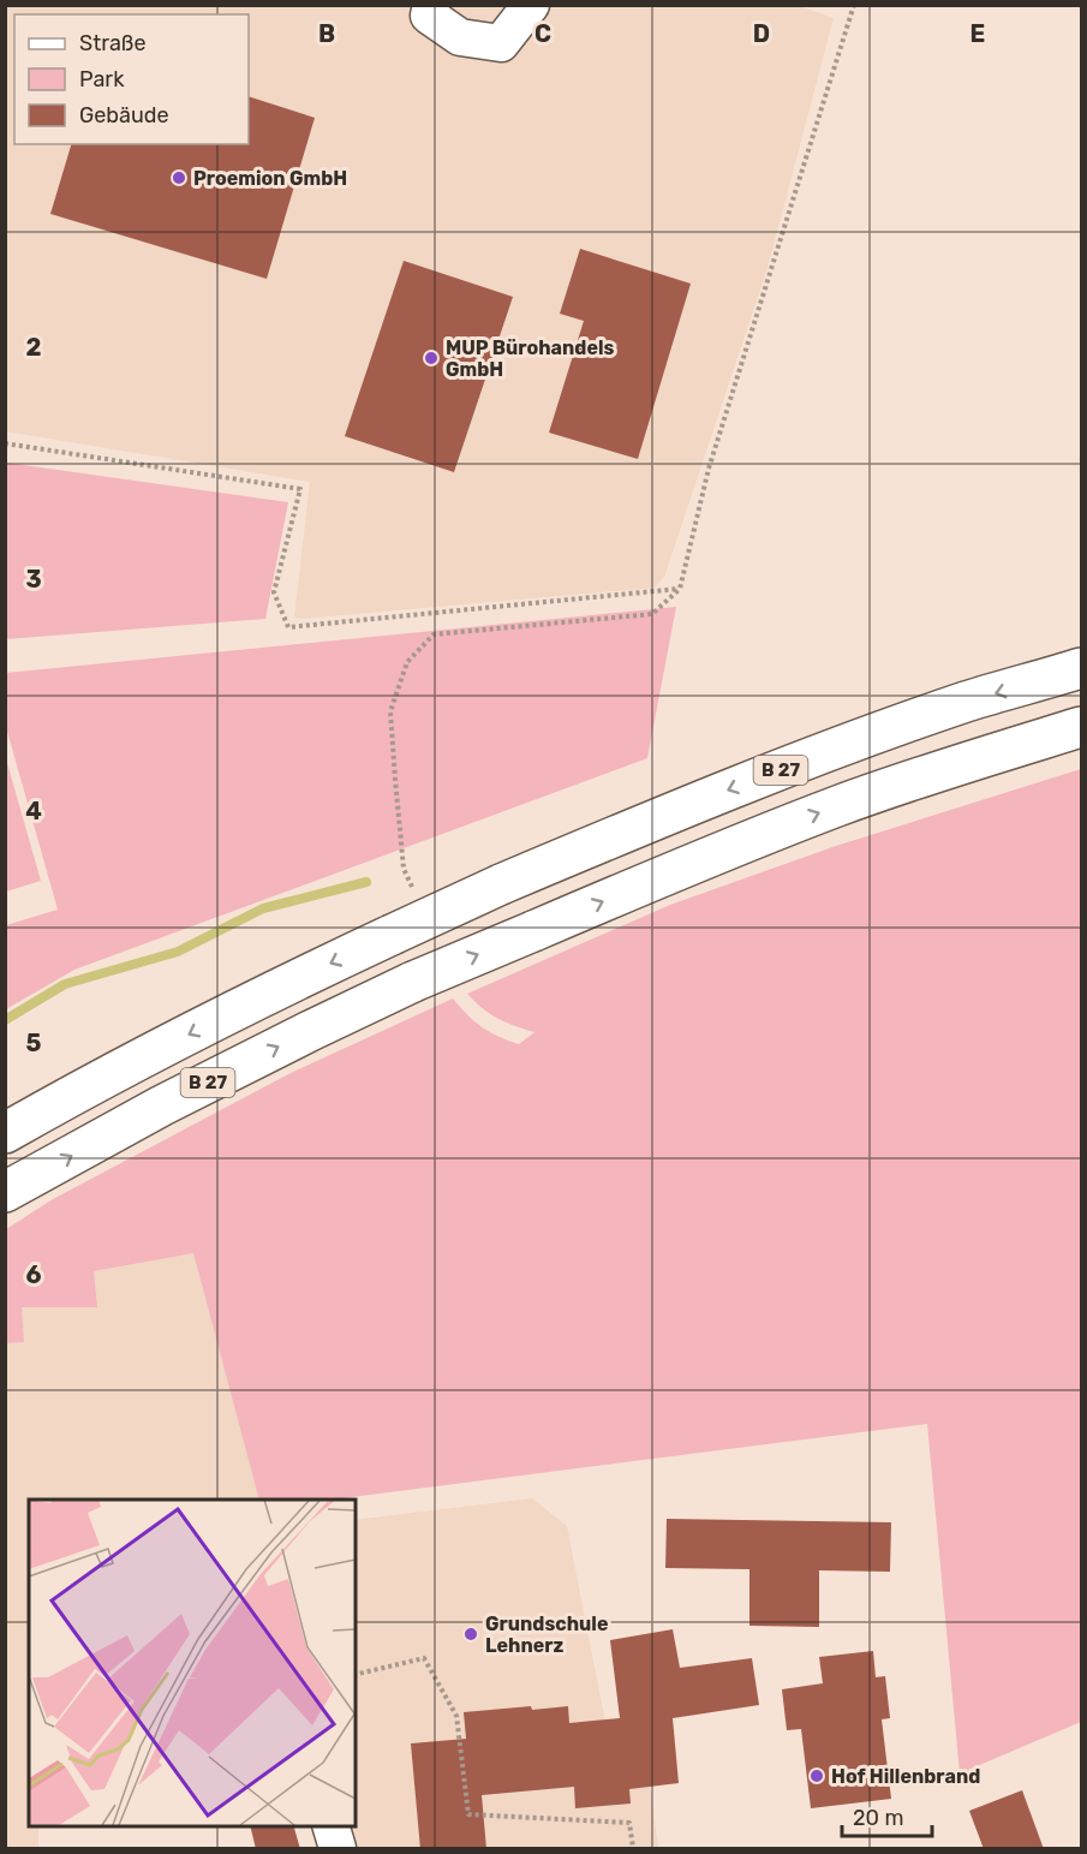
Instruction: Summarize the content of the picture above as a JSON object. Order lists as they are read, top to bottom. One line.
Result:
{"streets":{"highway":["B 27"]},"places":["Proemion GmbH","MUP Bürohandels GmbH","Grundschule Lehnerz","Hof Hillenbrand"],"legend":["Straße","Park","Gebäude"],"scale_bar":"20 m","grid":{"columns":["B","C","D","E"],"rows":["2","3","4","5","6"]}}
